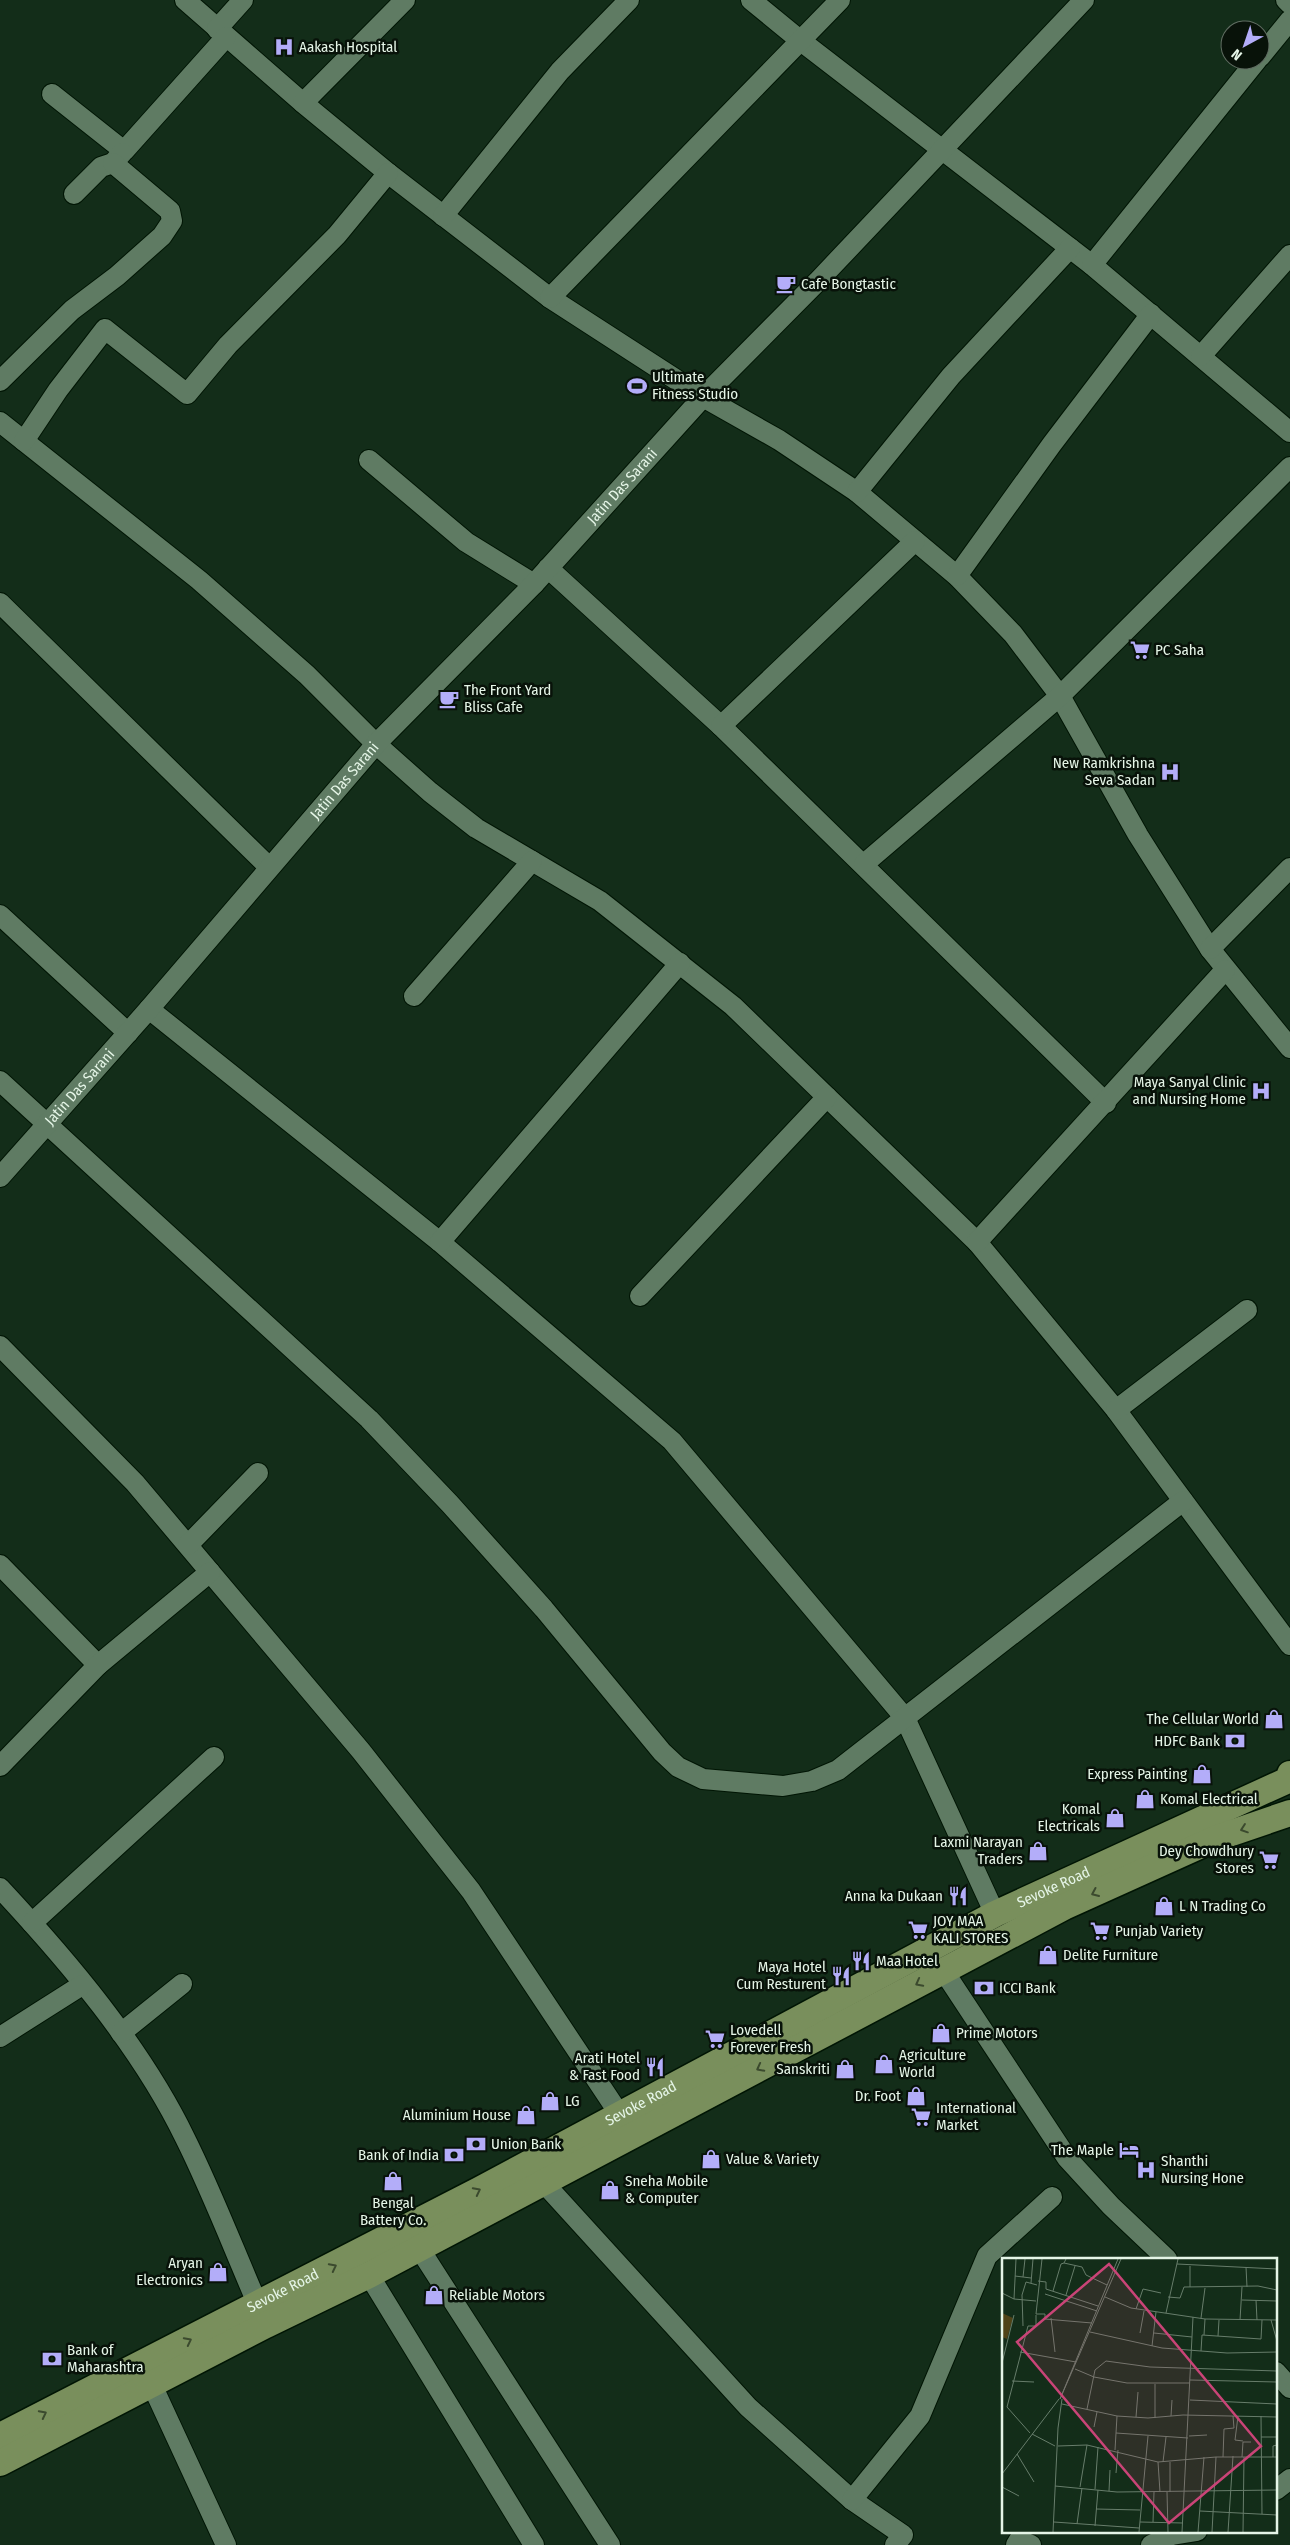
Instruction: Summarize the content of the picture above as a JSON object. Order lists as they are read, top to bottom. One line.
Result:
{"streets":{"main road":["Sevoke Road"],"street":["Jatin Das Sarani"]},"places":{"hospital":["Aakash Hospital","New Ramkrishna Seva Sadan","Maya Sanyal Clinic and Nursing Home","Shanthi Nursing Hone"],"cafe":["Cafe Bongtastic","The Front Yard Bliss Cafe"],"sports":["Ultimate Fitness Studio"],"supermarket":["PC Saha","Dey Chowdhury Stores","JOY MAA KALI STORES","Punjab Variety","Lovedell Forever Fresh","International Market"],"shop":["The Cellular World","Express Painting","Komal Electrical","Komal Electricals","Laxmi Narayan Traders","L N Trading Co","Delite Furniture","Prime Motors","Agriculture World","Sanskriti","Dr. Foot","LG","Aluminium House","Value & Variety","Bengal Battery Co.","Sneha Mobile & Computer","Aryan Electronics","Reliable Motors"],"bank":["HDFC Bank","ICCI Bank","Union Bank","Bank of India","Bank of Maharashtra"],"restaurant":["Anna ka Dukaan","Maa Hotel","Maya Hotel Cum Resturent","Arati Hotel & Fast Food"],"hotel":["The Maple"]},"north":"bottom left"}
